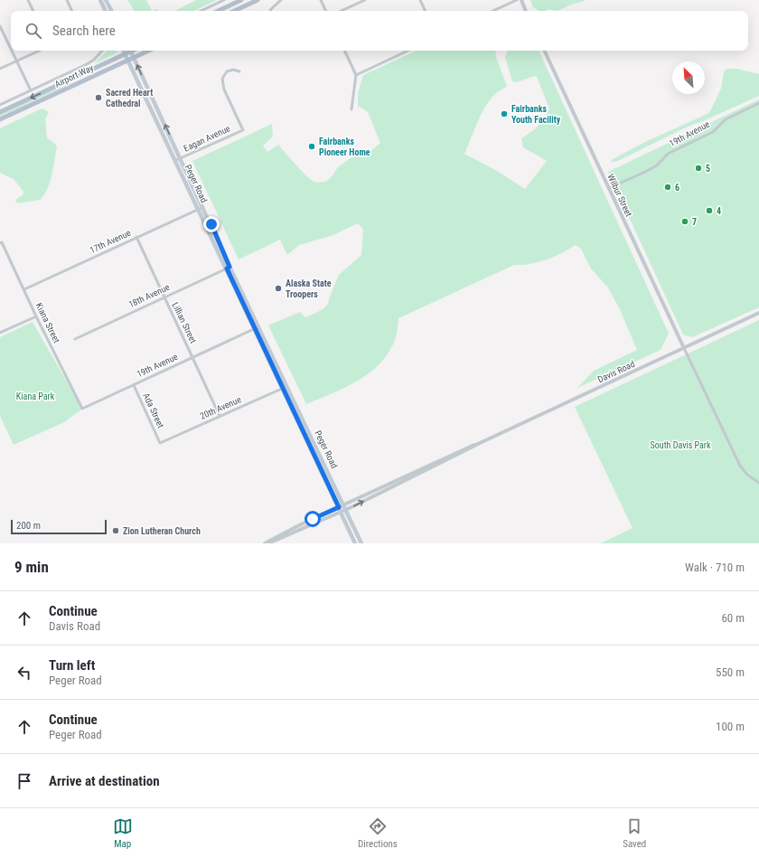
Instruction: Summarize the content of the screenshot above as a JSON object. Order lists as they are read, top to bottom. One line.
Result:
{"streets":{"main road":["Airport Way","Peger Road"],"street":["19th Avenue","Eagan Avenue","Wilbur Street","17th Avenue","18th Avenue","Kiana Street","Lillian Street","Davis Road","20th Avenue","Ada Street"]},"crossings":[["Airport Way","Peger Road"],["19th Avenue","Peger Road"],["19th Avenue","Wilbur Street"],["19th Avenue","Kiana Street"],["19th Avenue","Lillian Street"],["19th Avenue","Ada Street"],["Eagan Avenue","Peger Road"],["Peger Road","17th Avenue"],["Peger Road","18th Avenue"],["Peger Road","Davis Road"],["Peger Road","20th Avenue"],["Wilbur Street","Davis Road"],["17th Avenue","Kiana Street"],["17th Avenue","Lillian Street"],["18th Avenue","Lillian Street"],["Lillian Street","20th Avenue"],["20th Avenue","Ada Street"]],"parks":["Kiana Park","South Davis Park"],"places":["Sacred Heart Cathedral","Fairbanks Youth Facility","Fairbanks Pioneer Home","5","6","4","7","Alaska State Troopers","Zion Lutheran Church"],"scale_bar":"200 m","north":"top left","page":{"search":"Search here","scale":"200 m","heading":["9 min","Walk · 710 m"],"list":[["Continue","Davis Road","60 m"],["Turn left","Peger Road","550 m"],["Continue","Peger Road","100 m"],"Arrive at destination"],"nav":["Map","Directions","Saved"]}}
